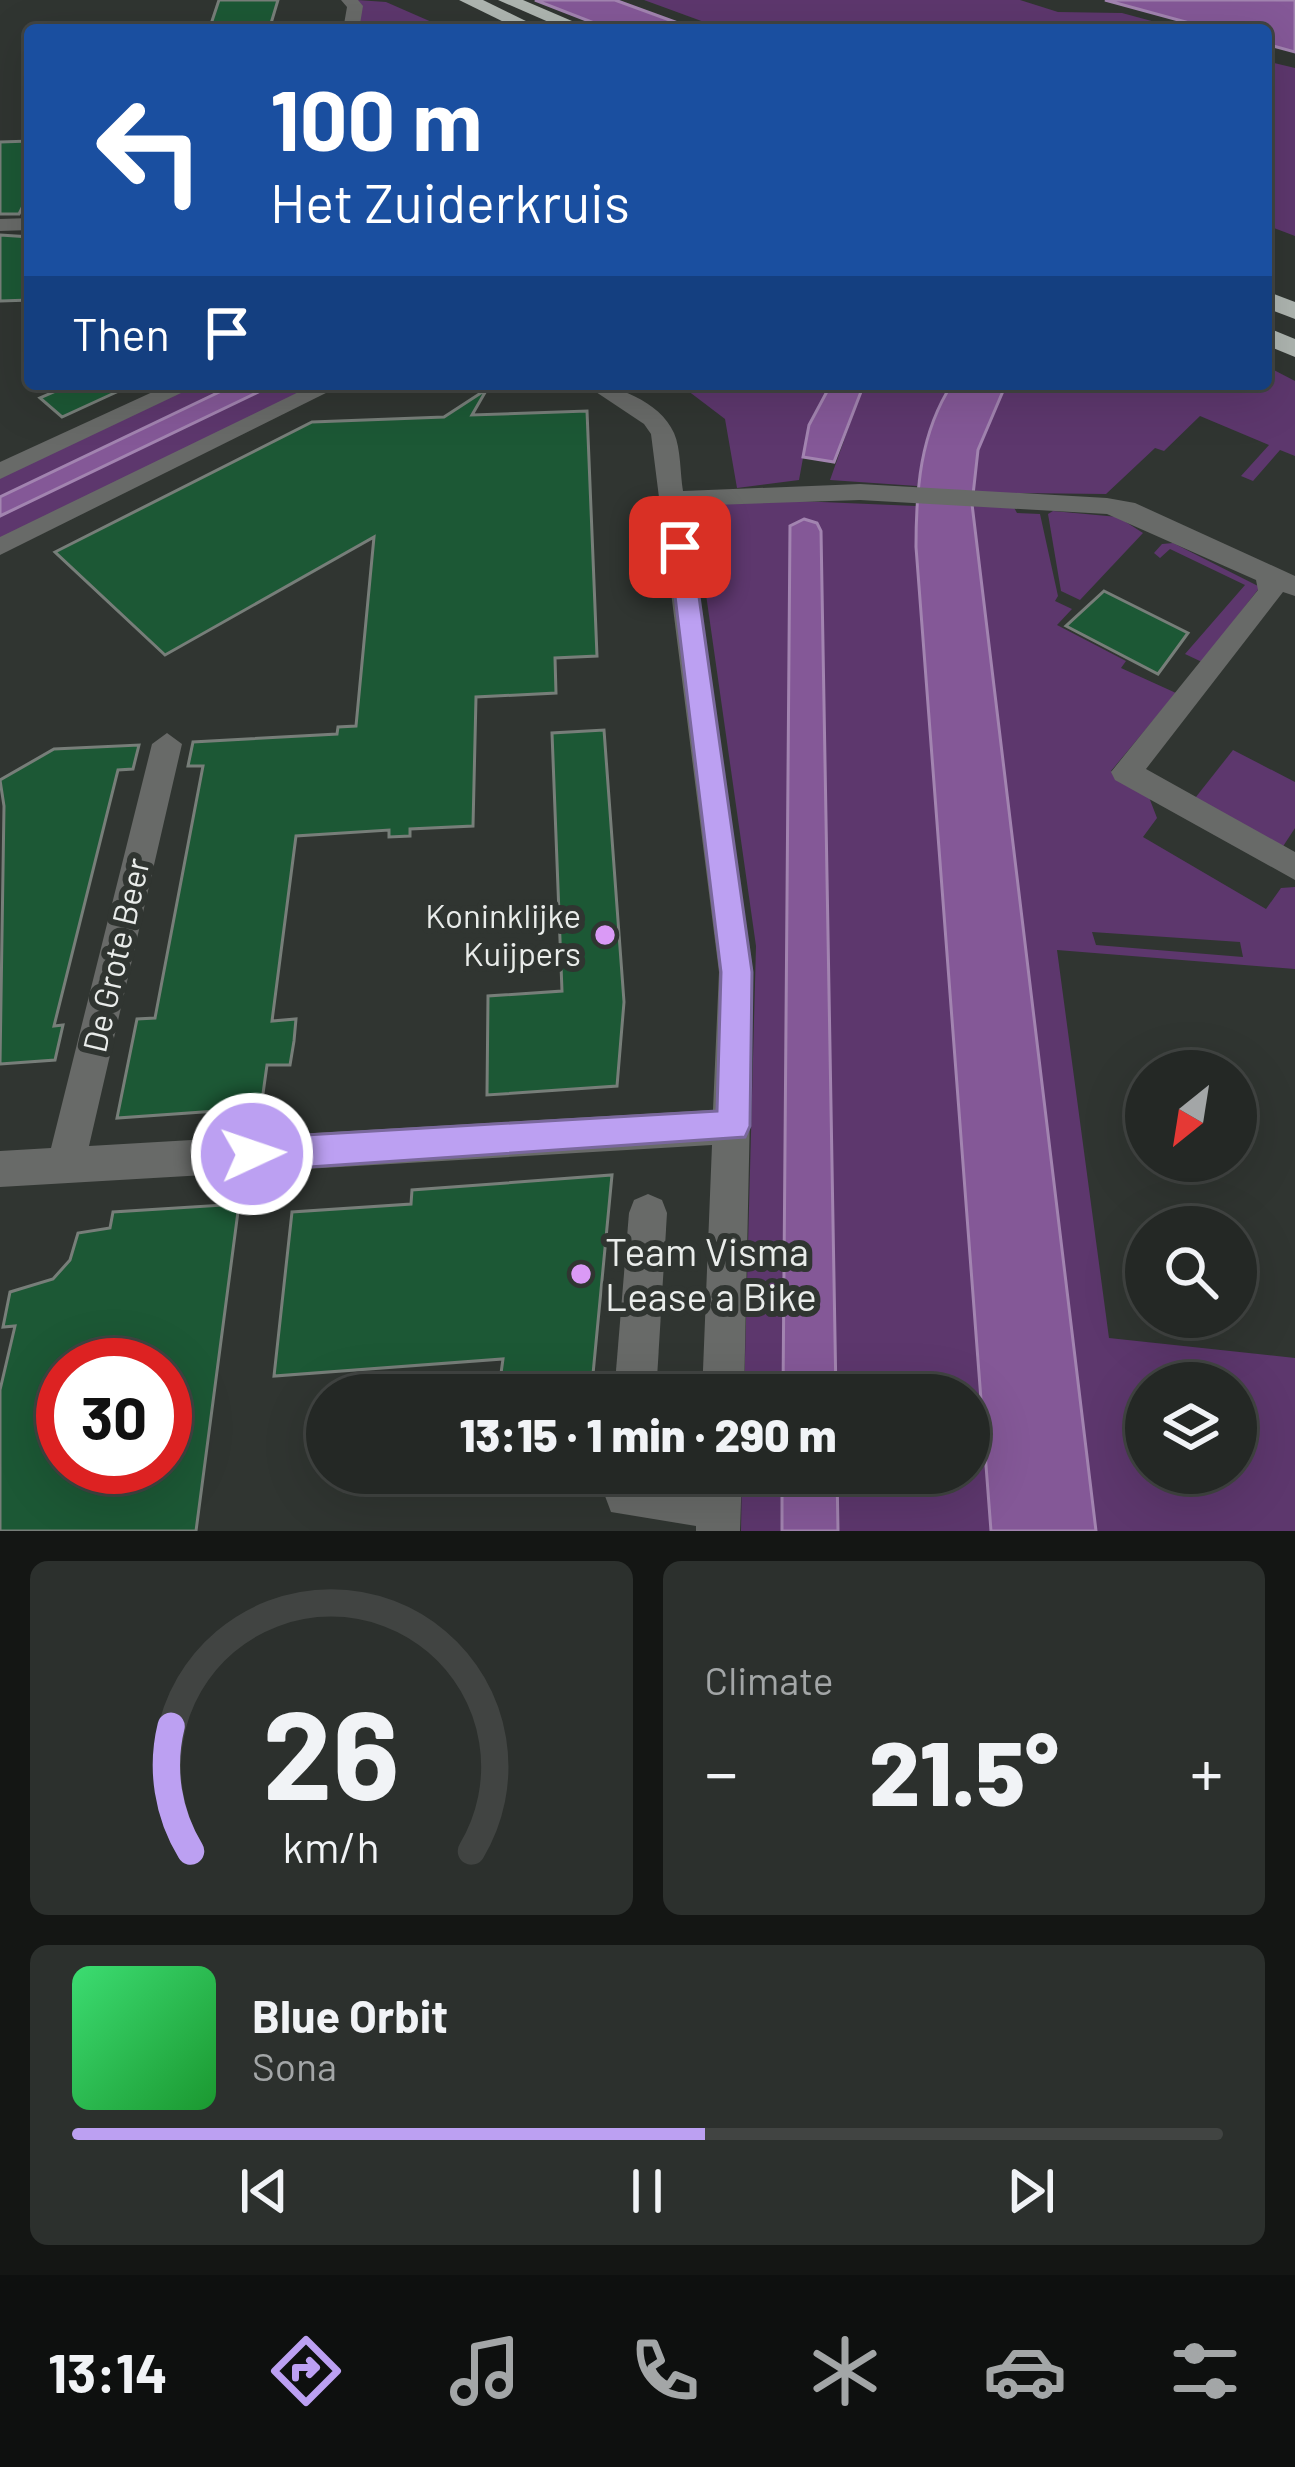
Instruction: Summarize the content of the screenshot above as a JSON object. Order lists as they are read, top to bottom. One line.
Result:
{"streets":{"street":["De Grote Beer"]},"places":["Koninklijke Kuijpers","Team Visma Lease a Bike"],"north":"bottom left","page":{"turn":["100 m","Het Zuiderkruis"],"then":"Then","limit":"30","trip":"13:15 · 1 min · 290 m","tile":"Climate","heat":["−","21.5°","+"],"song":["Blue Orbit","Sona"],"tabs":"13:14","gauge":["26","km/h"]}}
